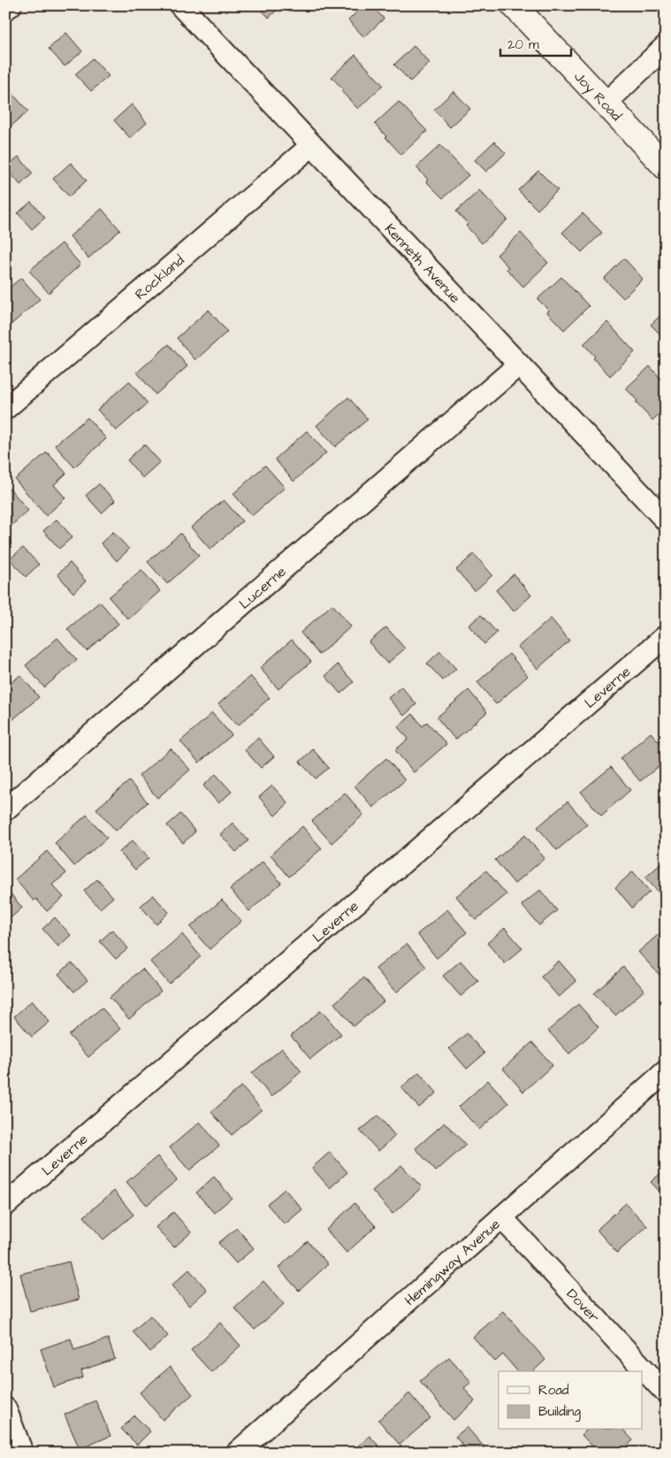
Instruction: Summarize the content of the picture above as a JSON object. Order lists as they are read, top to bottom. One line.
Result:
{"streets":{"main road":["Joy Road"],"street":["Kenneth Avenue","Rockland","Lucerne","Leverne","Hemingway Avenue","Dover"]},"crossings":[["Kenneth Avenue","Rockland"],["Kenneth Avenue","Lucerne"],["Hemingway Avenue","Dover"]],"legend":["Road","Building"],"scale_bar":"20 m"}
